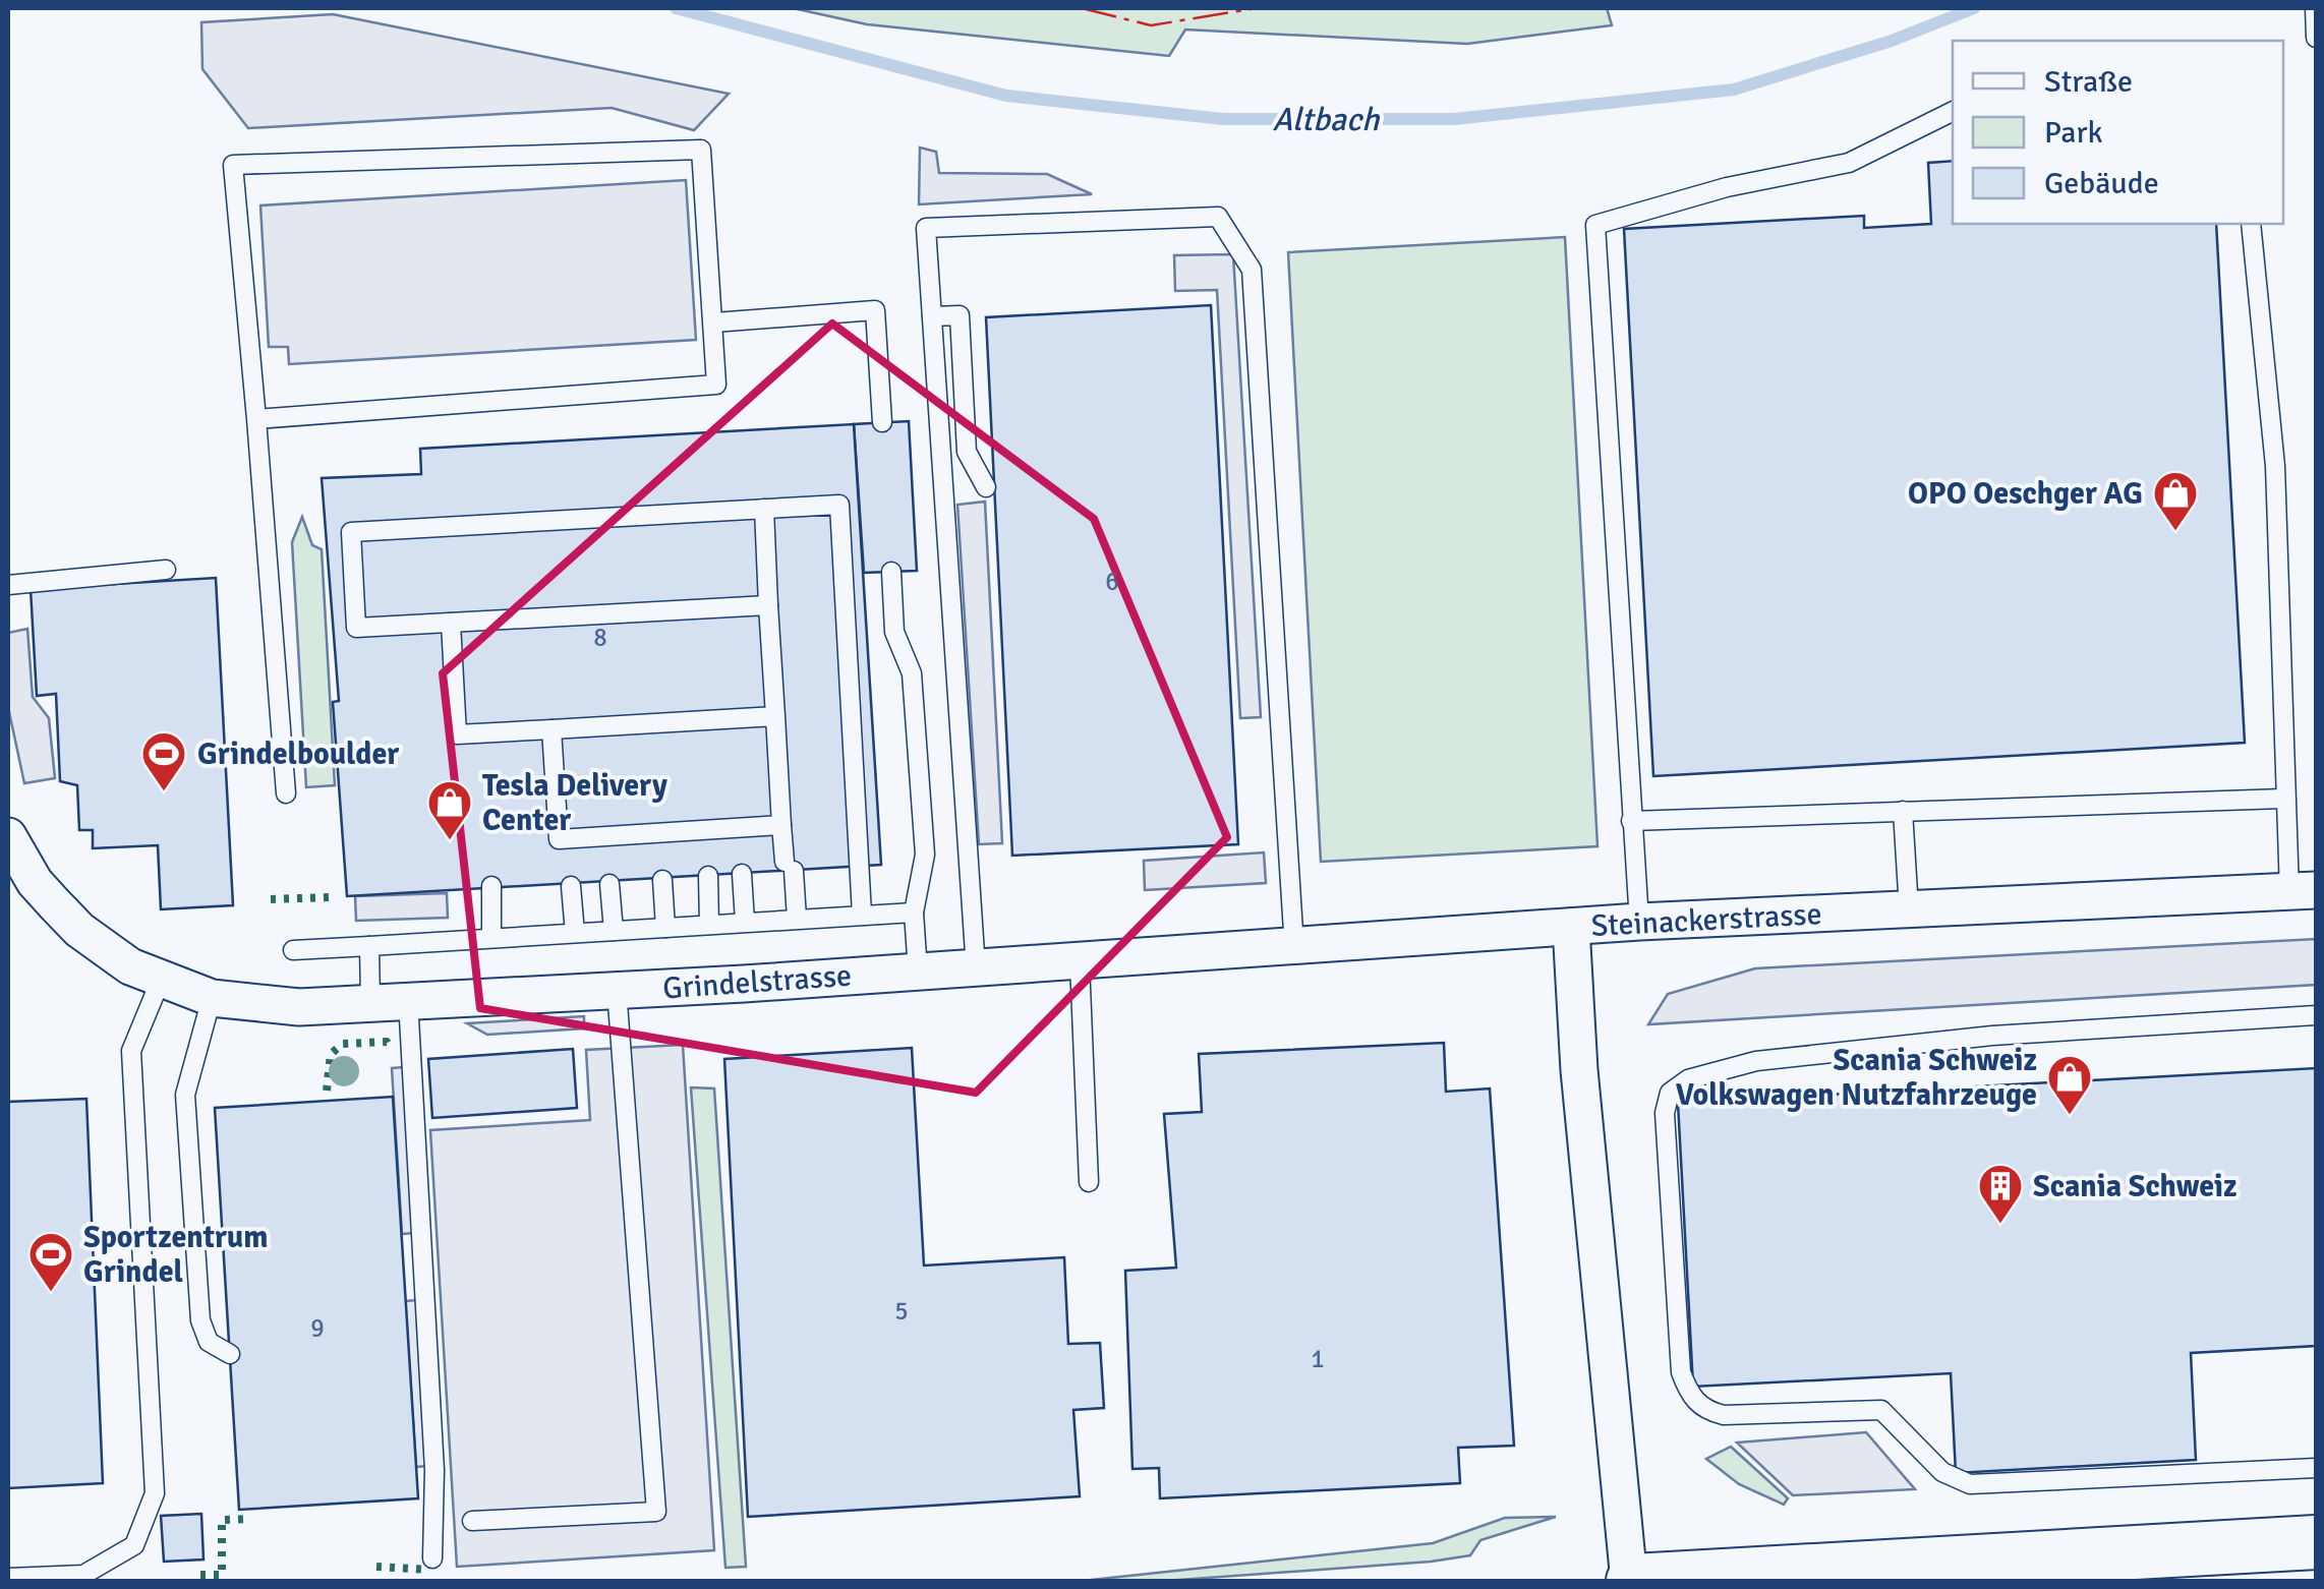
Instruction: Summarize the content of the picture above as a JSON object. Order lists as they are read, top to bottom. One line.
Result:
{"streets":{"street":["Steinackerstrasse","Grindelstrasse"]},"crossings":[["Steinackerstrasse","Grindelstrasse"]],"water":["Altbach"],"places":{"shop":["OPO Oeschger AG","Tesla Delivery Center","Scania Schweiz Volkswagen Nutzfahrzeuge"],"sports":["Grindelboulder","Sportzentrum Grindel"],"building":["Scania Schweiz"]},"house_numbers":["6","8","5","9","1"],"legend":["Straße","Park","Gebäude"]}
